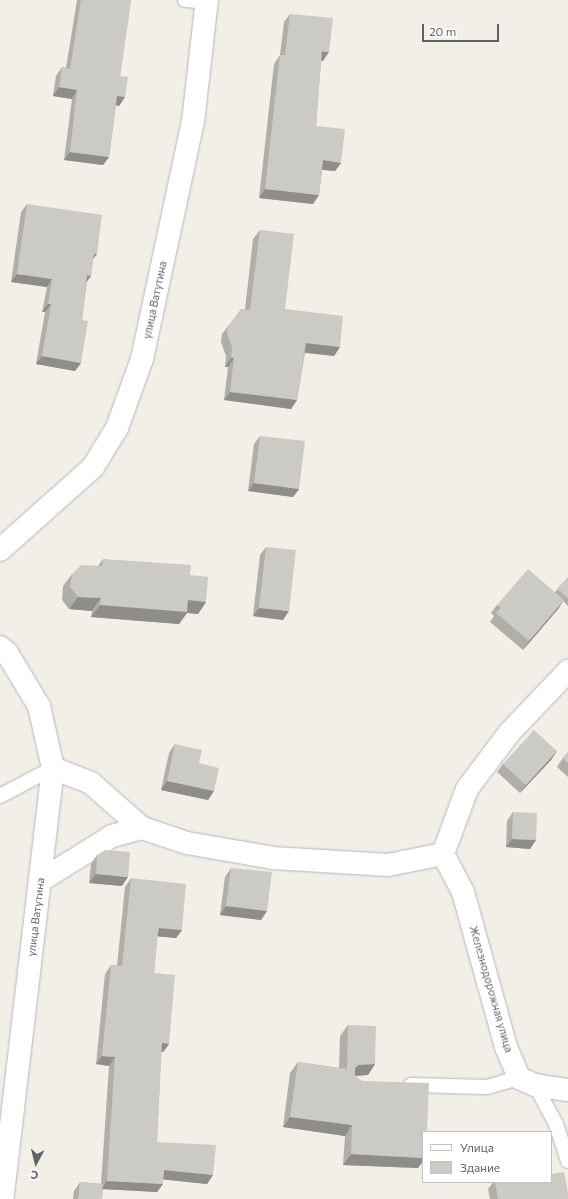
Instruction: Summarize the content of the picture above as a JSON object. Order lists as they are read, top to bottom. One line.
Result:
{"streets":{"street":["улица Ватутина","Железнодорожная улица"]},"legend":["Улица","Здание"],"scale_bar":"20 m","north":"bottom"}
